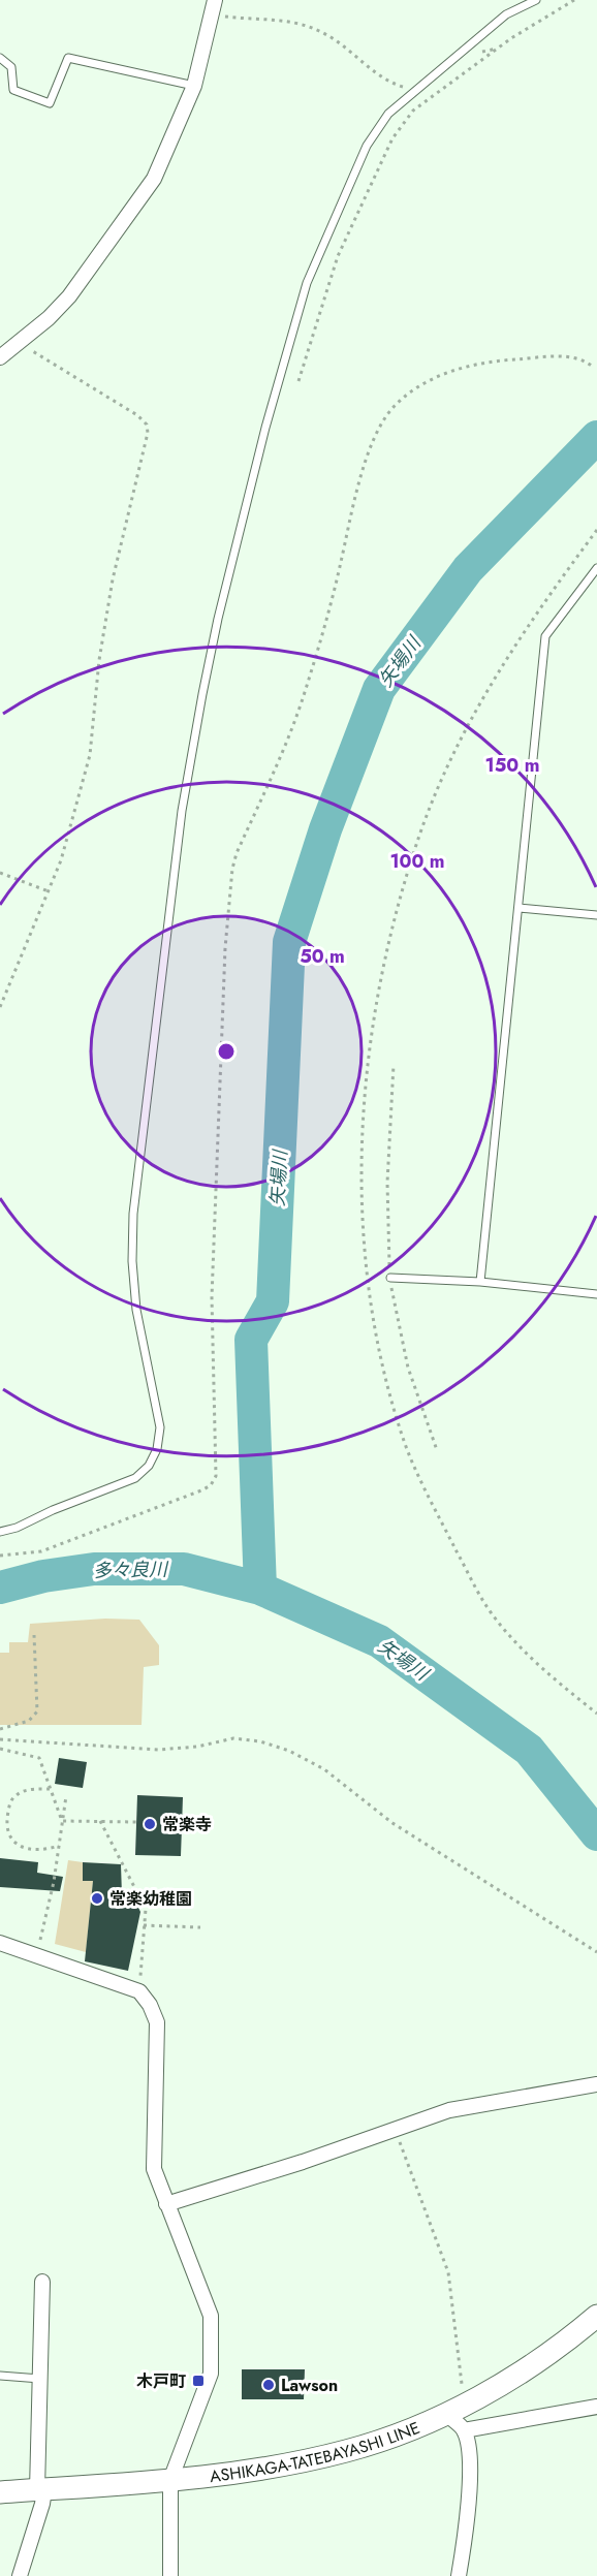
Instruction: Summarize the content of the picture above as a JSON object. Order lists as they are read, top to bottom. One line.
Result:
{"streets":{"main road":["ASHIKAGA-TATEBAYASHI LINE"]},"water":["矢場川","多々良川"],"places":{"other":["常楽寺","常楽幼稚園","Lawson"],"transit":["木戸町"]},"rings":["150 m","100 m","50 m"]}
